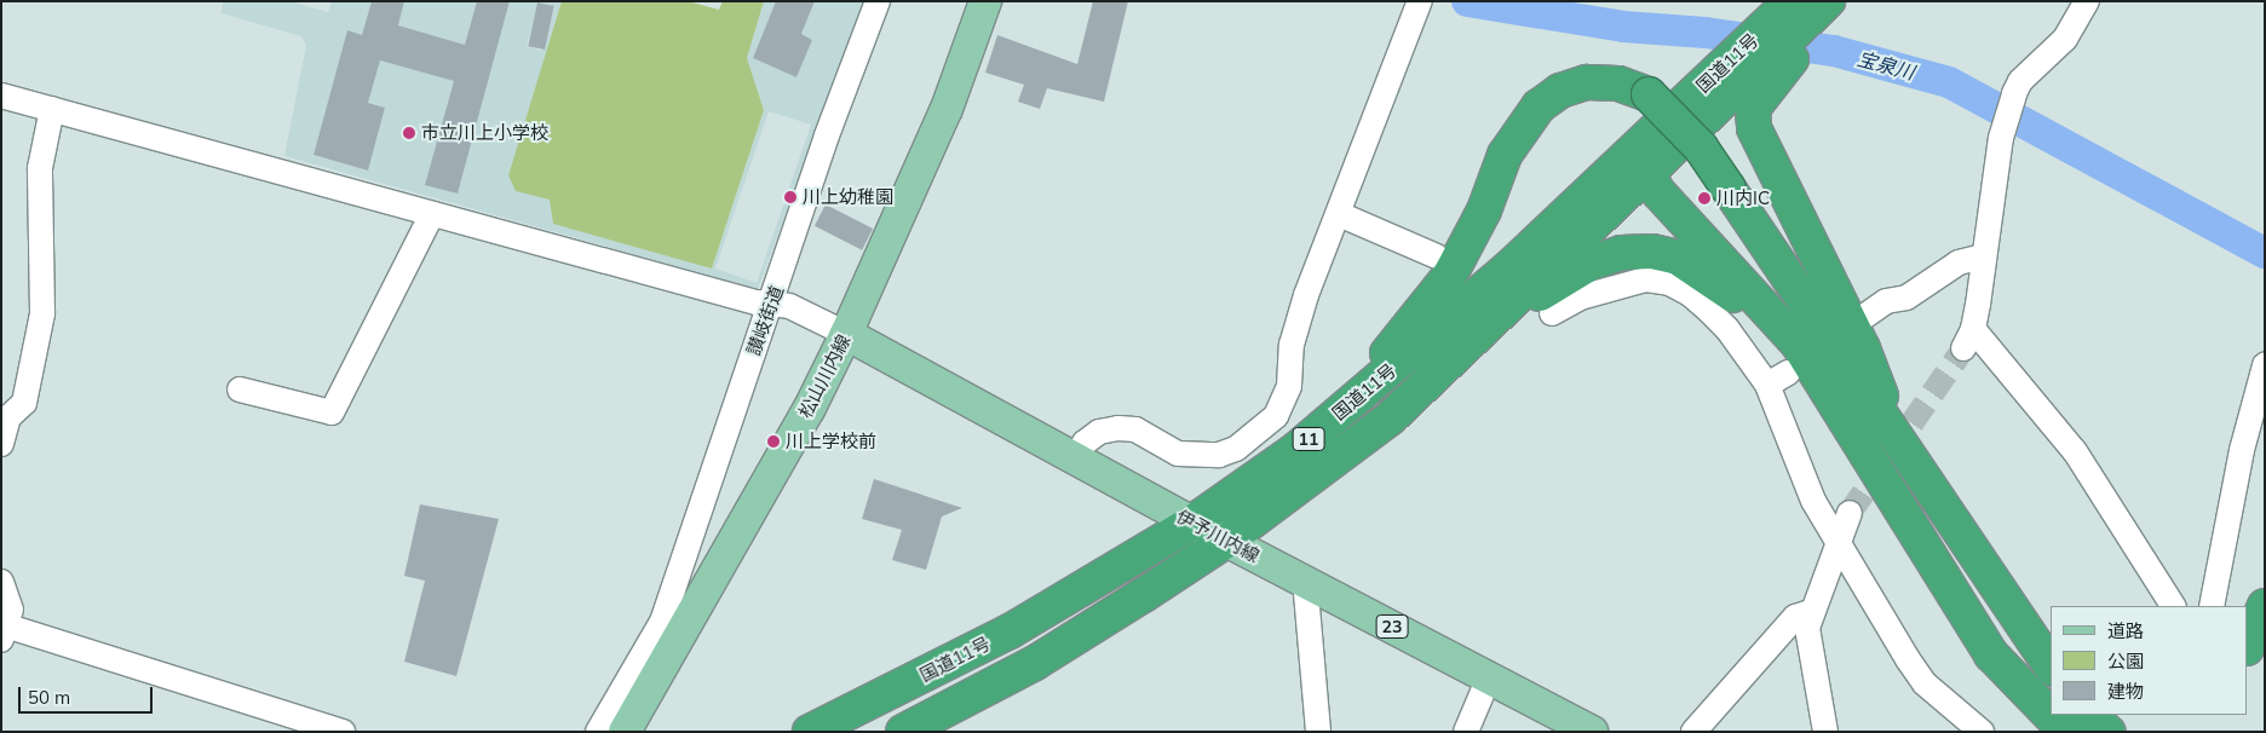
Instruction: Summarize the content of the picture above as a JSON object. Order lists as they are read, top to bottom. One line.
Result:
{"streets":{"highway":["国道11号","11"],"main road":["松山川内線","伊予川内線","23"],"street":["讃岐街道"]},"crossings":[["国道11号","伊予川内線"],["讃岐街道","松山川内線"],["松山川内線","伊予川内線"]],"water":["宝泉川"],"places":["市立川上小学校","川上幼稚園","川内IC","川上学校前"],"legend":["道路","公園","建物"],"scale_bar":"50 m"}
